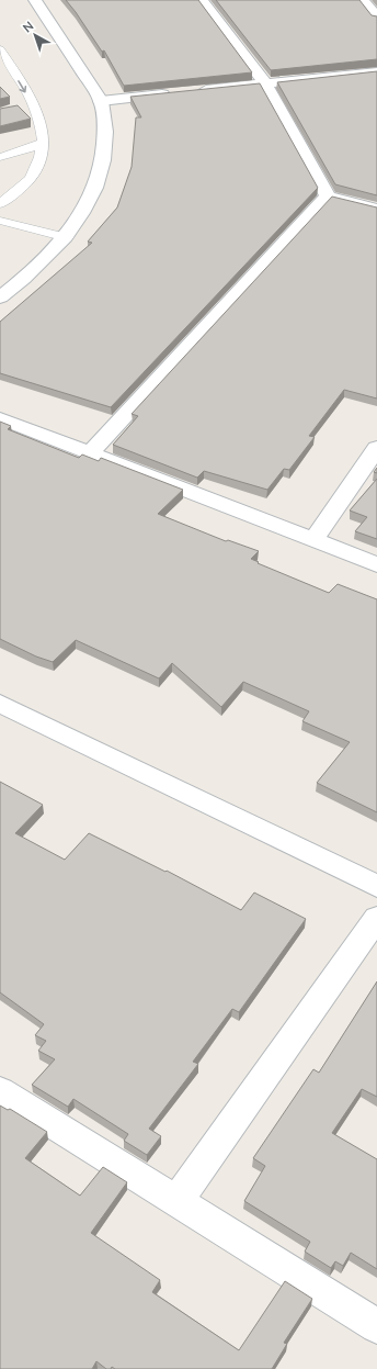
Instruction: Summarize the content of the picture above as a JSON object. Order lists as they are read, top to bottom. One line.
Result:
{"north":"top left"}
